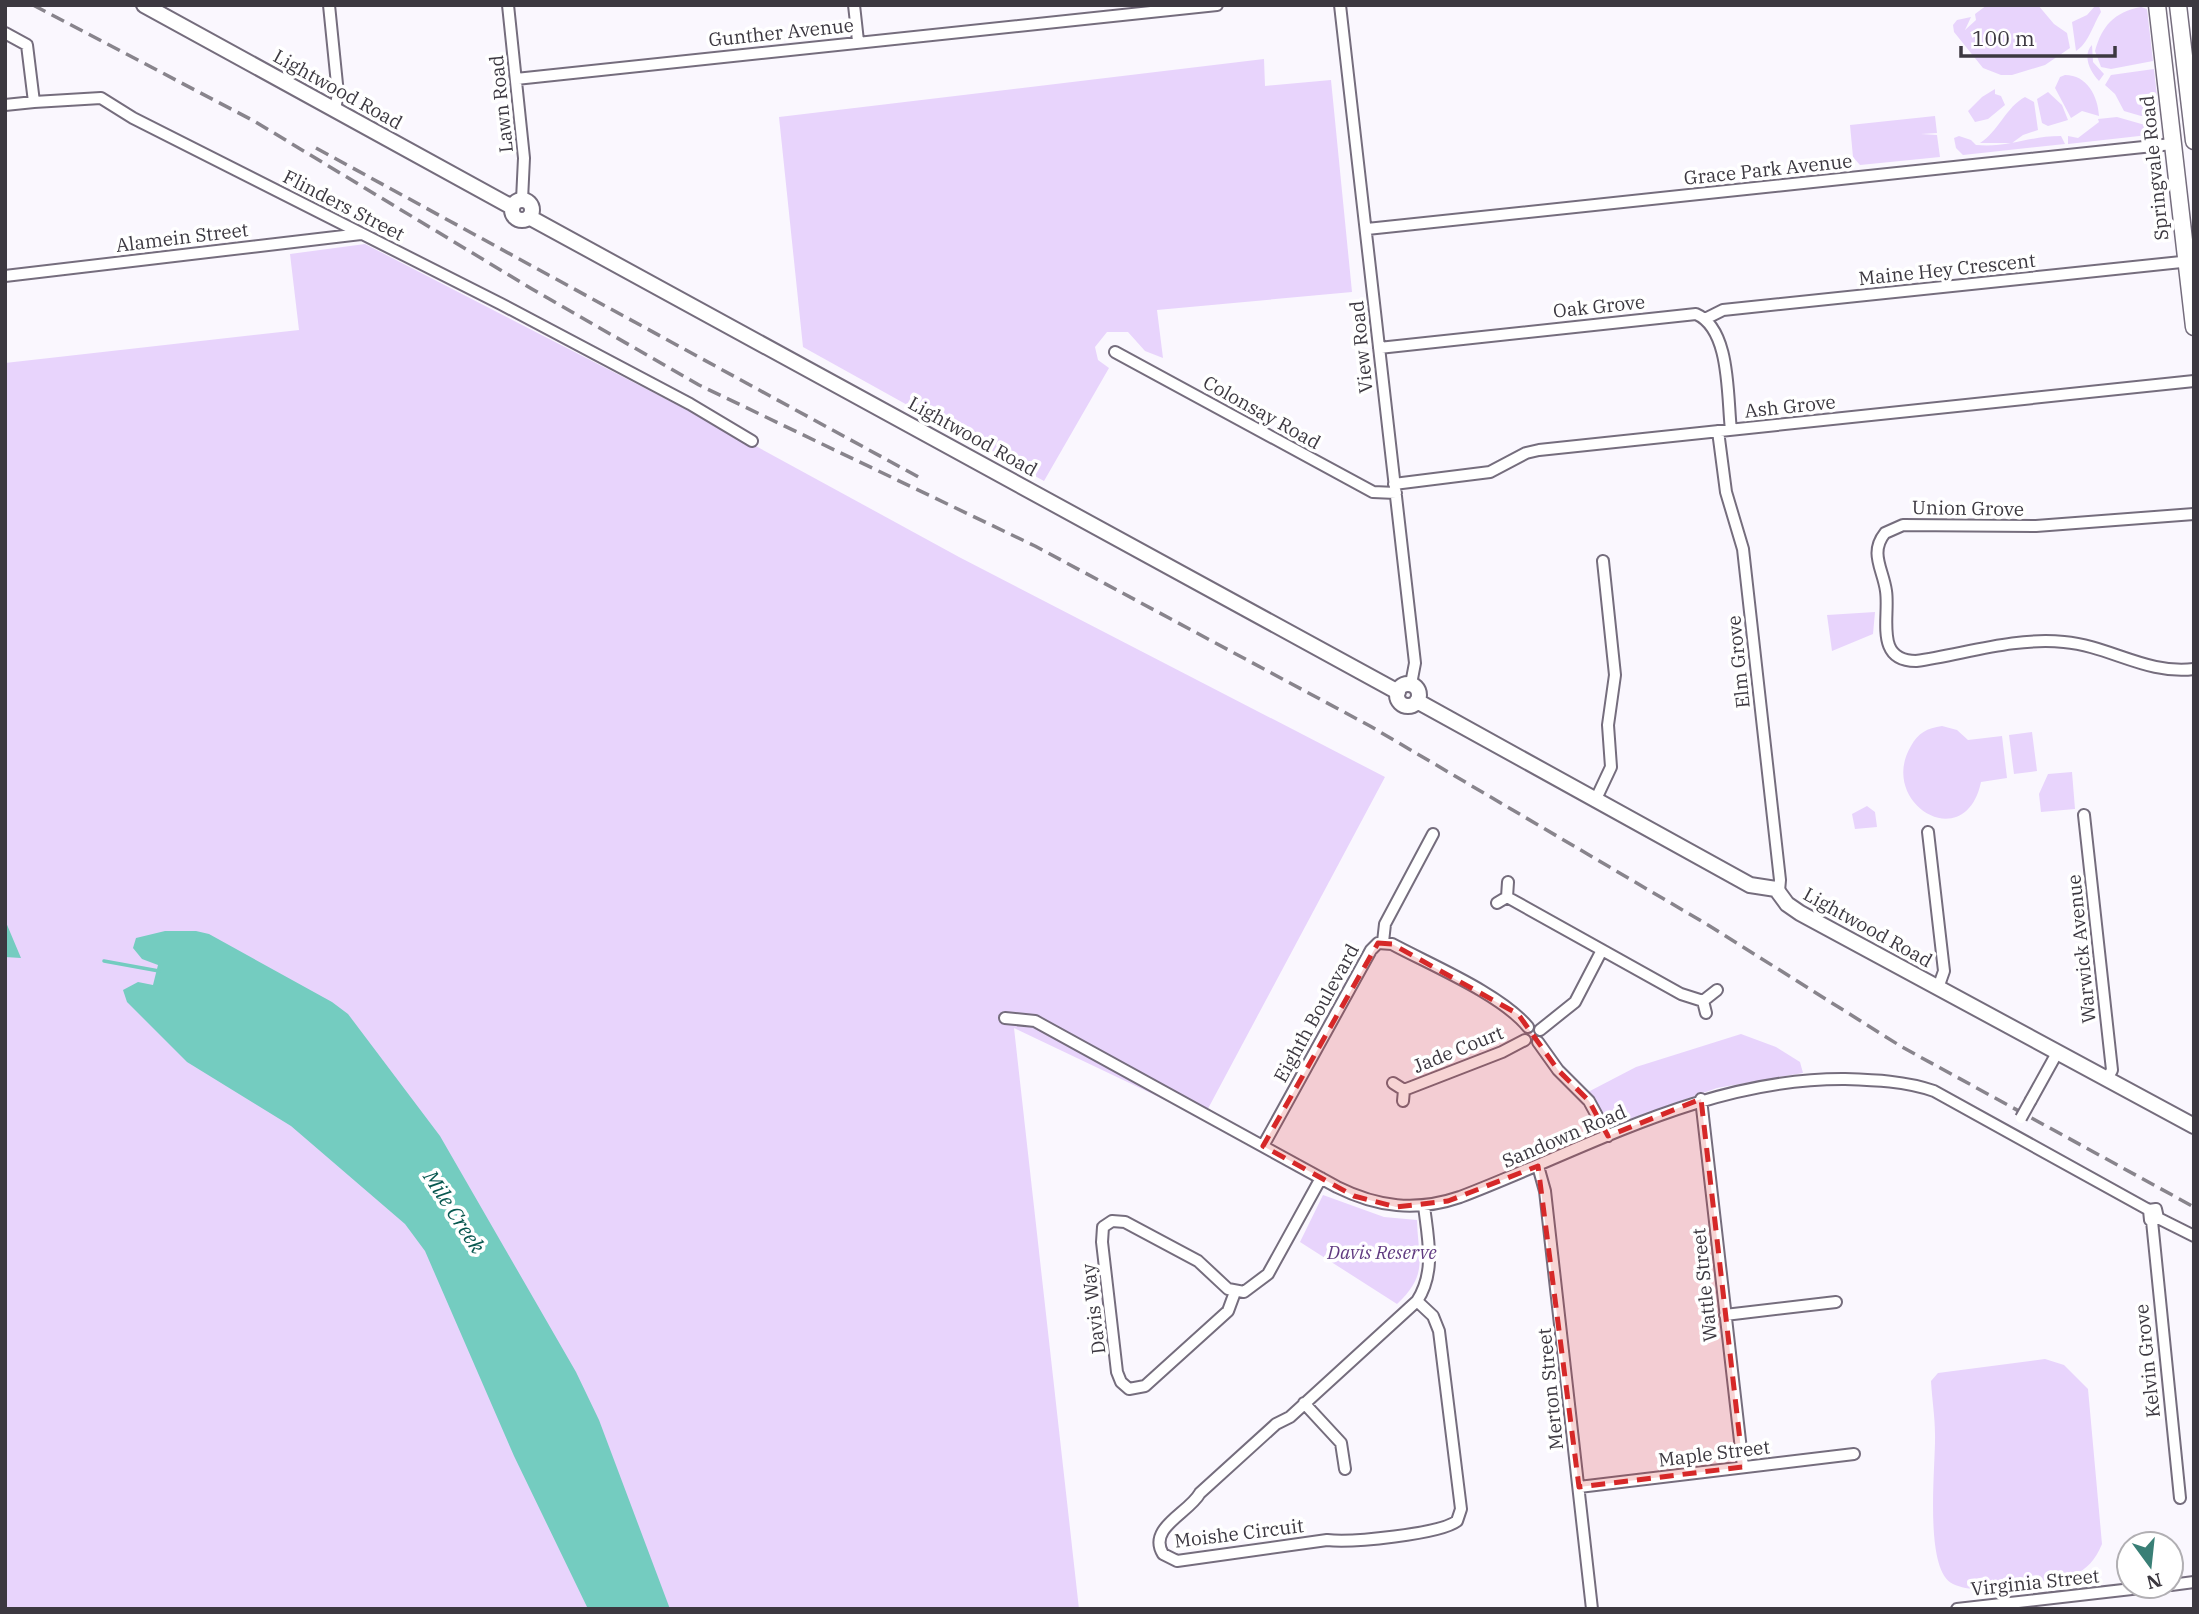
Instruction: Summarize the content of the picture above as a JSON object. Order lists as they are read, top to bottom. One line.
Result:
{"streets":{"highway":["Springvale Road"],"main road":["Lightwood Road"],"street":["Gunther Avenue","Lawn Road","Grace Park Avenue","Flinders Street","Alamein Street","Maine Hey Crescent","Oak Grove","View Road","Ash Grove","Colonsay Road","Union Grove","Elm Grove","Warwick Avenue","Eighth Boulevard","Jade Court","Sandown Road","Wattle Street","Davis Way","Kelvin Grove","Merton Street","Maple Street","Moishe Circuit","Virginia Street"]},"crossings":[["Gunther Avenue","Lawn Road"],["Lightwood Road","Lawn Road"],["Lightwood Road","View Road"],["Lightwood Road","Elm Grove"],["Lightwood Road","Warwick Avenue"],["Springvale Road","Grace Park Avenue"],["Springvale Road","Maine Hey Crescent"],["Grace Park Avenue","View Road"],["Flinders Street","Alamein Street"],["Maine Hey Crescent","Oak Grove"],["Oak Grove","View Road"],["View Road","Ash Grove"],["View Road","Colonsay Road"],["Ash Grove","Colonsay Road"],["Ash Grove","Elm Grove"],["Eighth Boulevard","Sandown Road"],["Sandown Road","Wattle Street"],["Sandown Road","Kelvin Grove"],["Sandown Road","Merton Street"],["Sandown Road","Moishe Circuit"],["Wattle Street","Maple Street"],["Merton Street","Maple Street"]],"water":["Mile Creek"],"parks":["Davis Reserve"],"scale_bar":"100 m","north":"bottom"}
